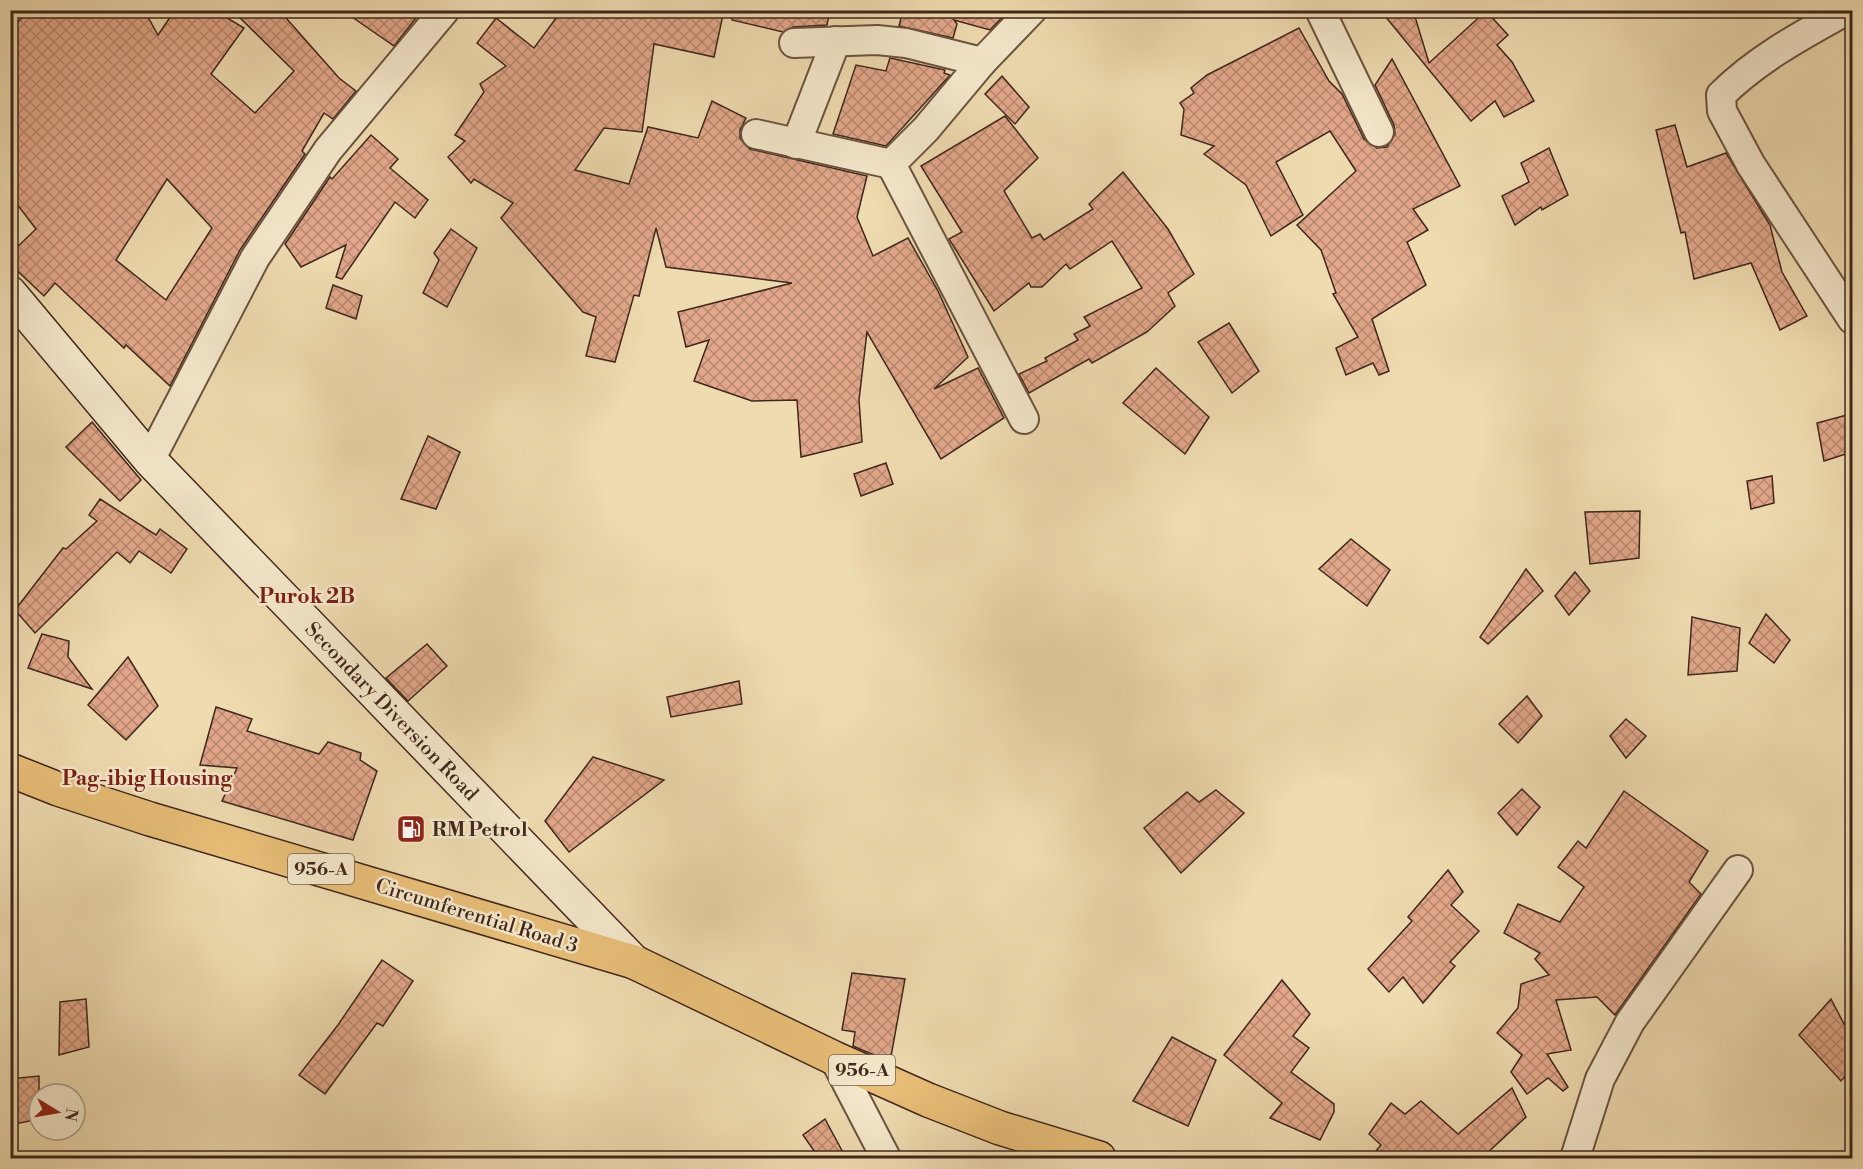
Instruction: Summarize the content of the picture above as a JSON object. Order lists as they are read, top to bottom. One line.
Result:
{"streets":{"main road":["Secondary Diversion Road","956-A","Circumferential Road 3"]},"crossings":[["Secondary Diversion Road","Circumferential Road 3"]],"districts":["Purok 2B","Pag-ibig Housing"],"places":{"fuel station":["RM Petrol"]},"north":"right"}
